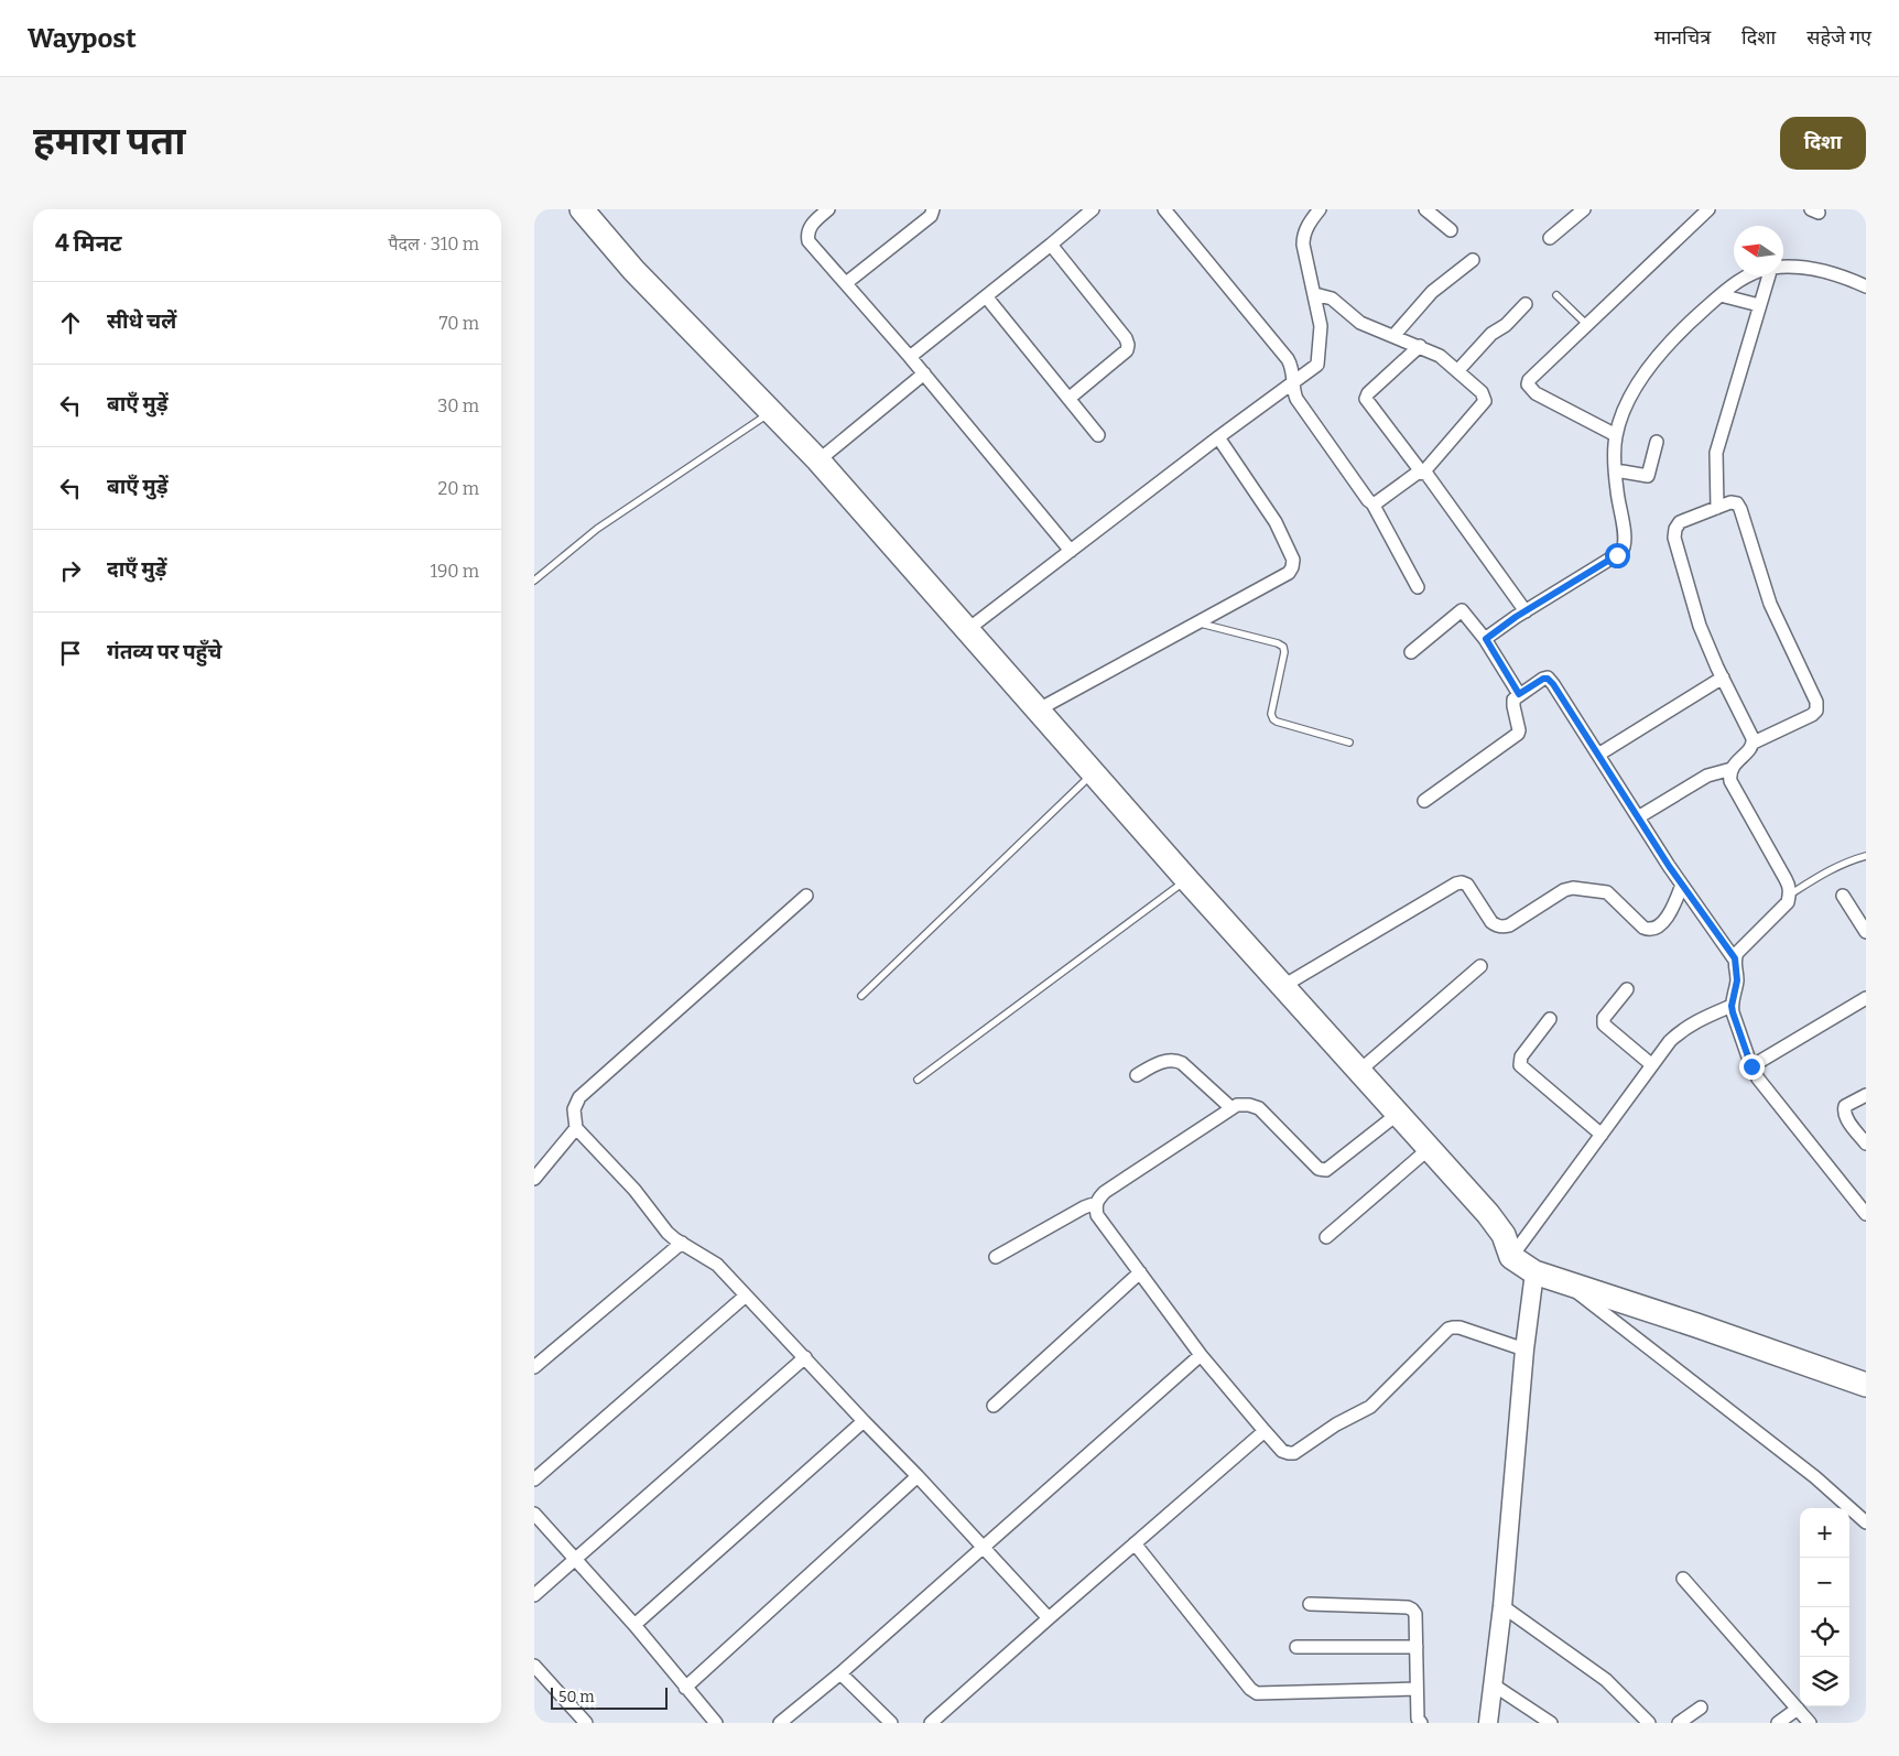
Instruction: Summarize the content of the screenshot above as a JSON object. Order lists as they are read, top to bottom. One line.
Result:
{"scale_bar":"50 m","north":"left","page":{"header":"Waypost","nav":["मानचित्र","दिशा","सहेजे गए"],"buttons":"दिशा","title":"हमारा पता","heading":["4 मिनट","पैदल · 310 m"],"list":[["सीधे चलें","70 m"],["बाएँ मुड़ें","30 m"],["बाएँ मुड़ें","20 m"],["दाएँ मुड़ें","190 m"],"गंतव्य पर पहुँचे"],"map_buttons":["+","−"],"scale":"50 m"}}
